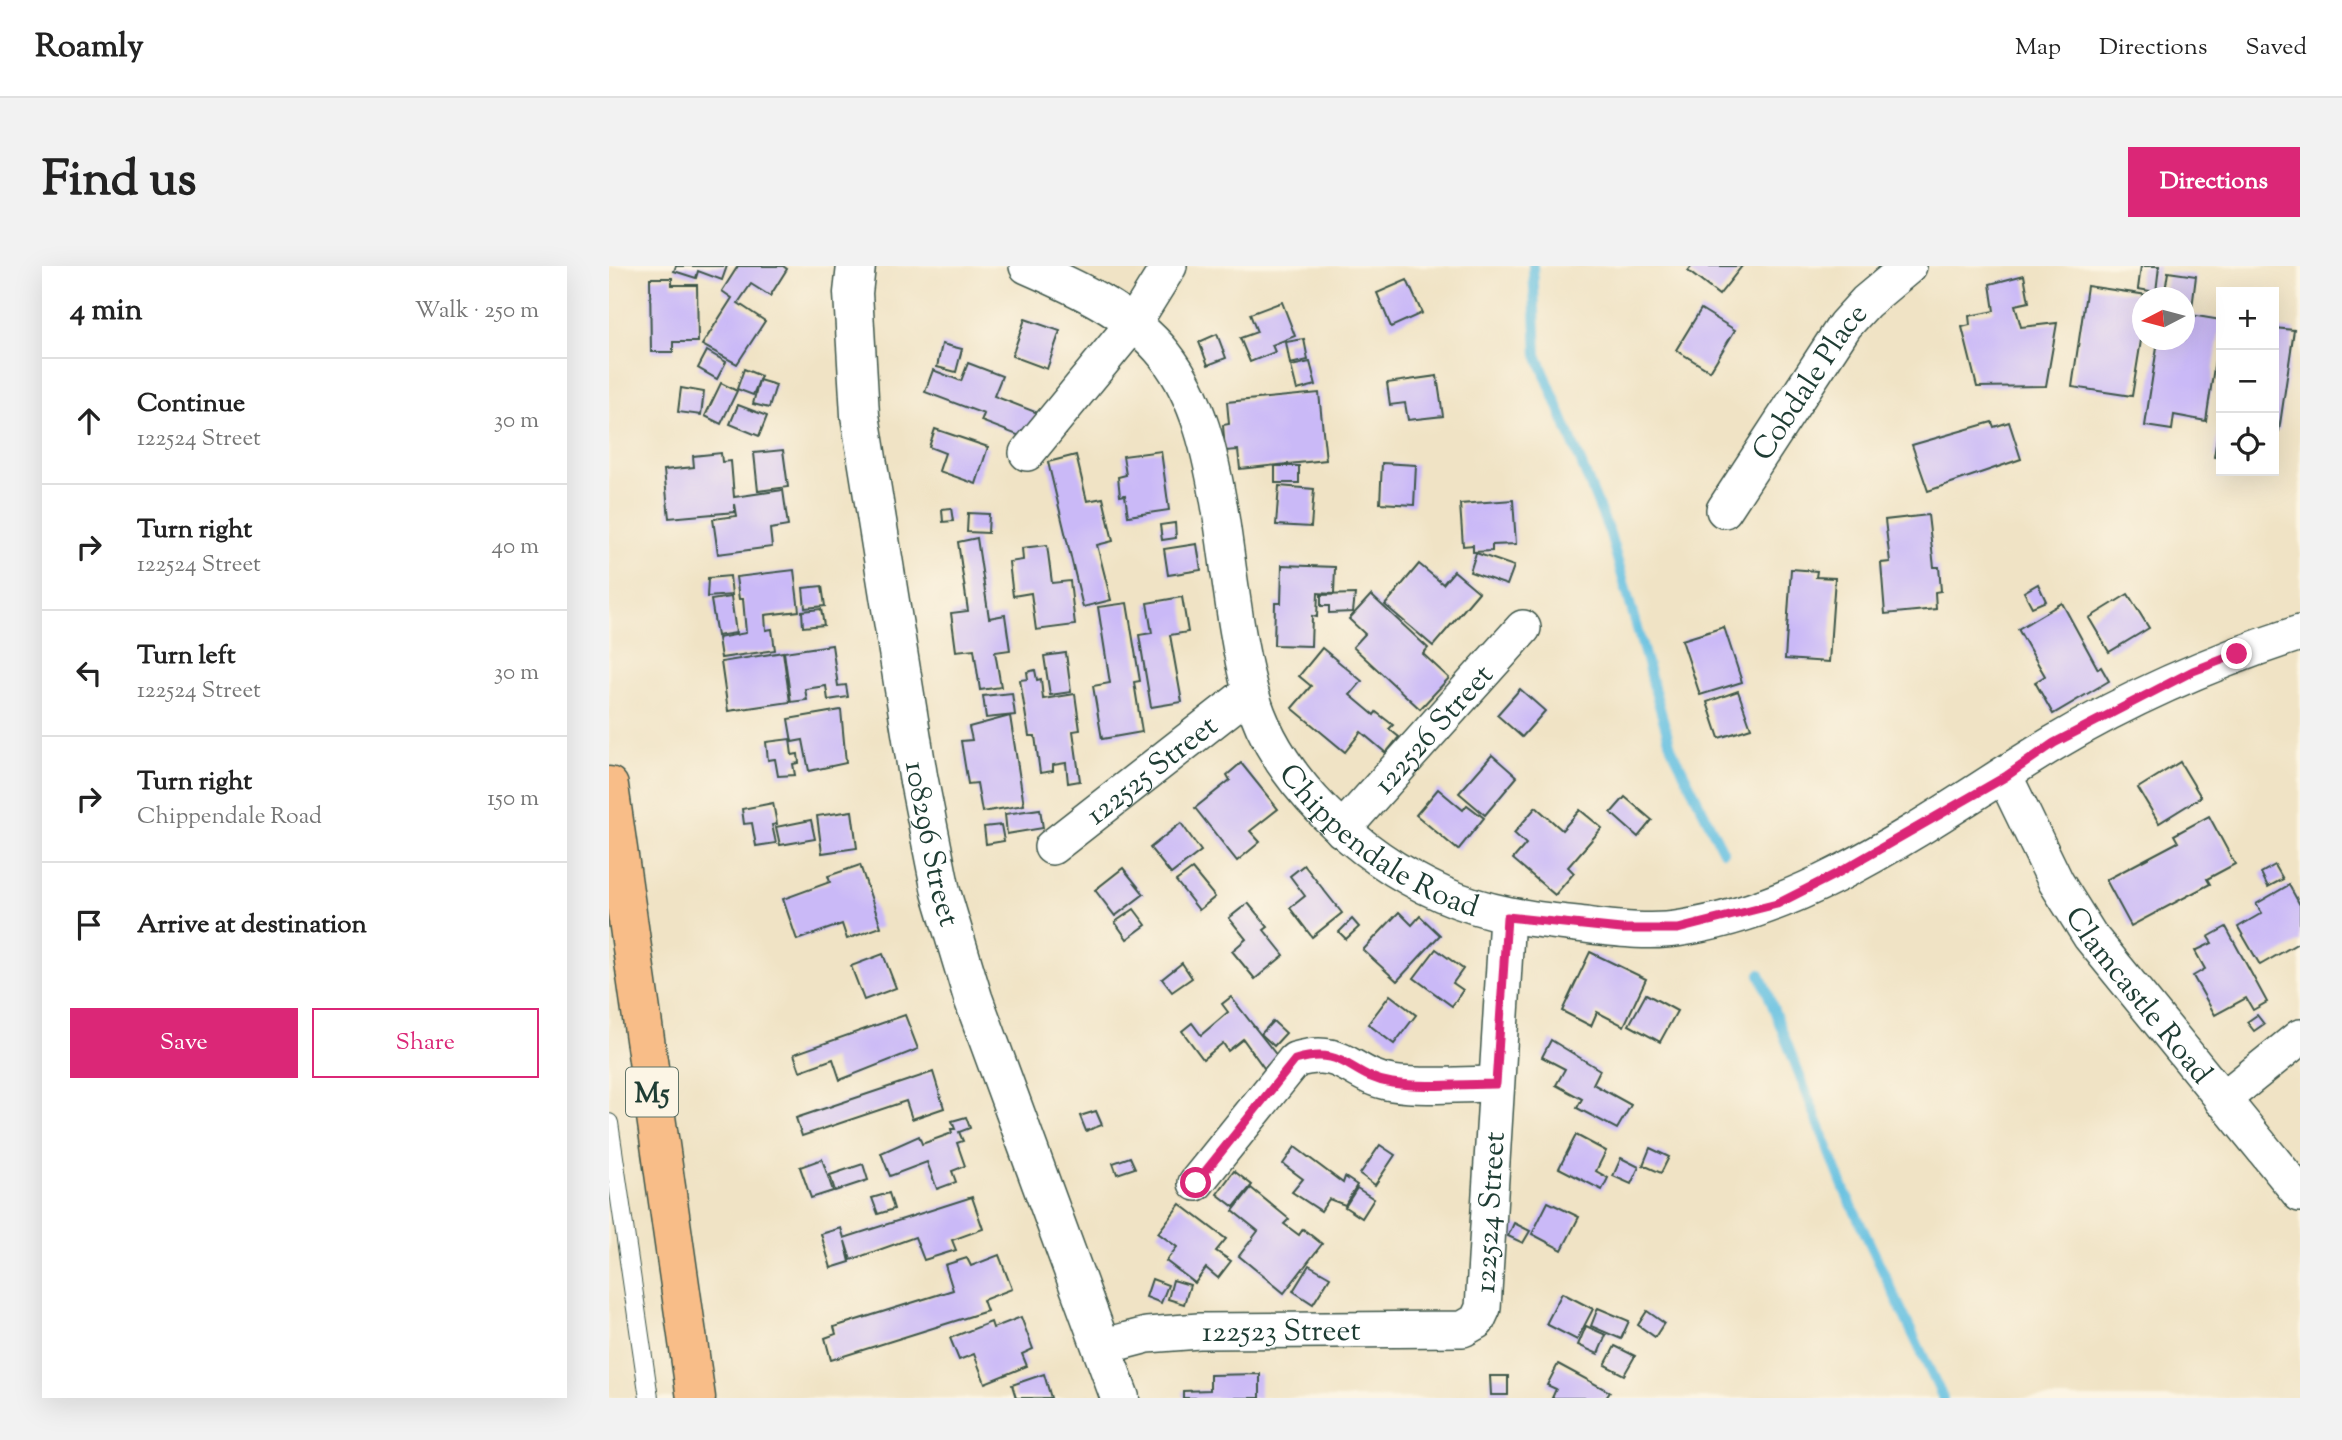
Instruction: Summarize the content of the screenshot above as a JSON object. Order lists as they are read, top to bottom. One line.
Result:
{"streets":{"main road":["M5"],"street":["Cobdale Place","122526 Street","122525 Street","Chippendale Road","108296 Street","Clamcastle Road","122524 Street","122523 Street"]},"crossings":[["122526 Street","Chippendale Road"],["122525 Street","Chippendale Road"],["Chippendale Road","Clamcastle Road"],["Chippendale Road","122524 Street"],["108296 Street","122523 Street"],["122524 Street","122523 Street"]],"north":"left","page":{"header":"Roamly","nav":["Map","Directions","Saved"],"title":"Find us","buttons":["Directions",["Save","Share"]],"heading":["4 min","Walk · 250 m"],"map_buttons":["+","−"],"list":[["Continue","122524 Street","30 m"],["Turn right","122524 Street","40 m"],["Turn left","122524 Street","30 m"],["Turn right","Chippendale Road","150 m"],"Arrive at destination"]}}
